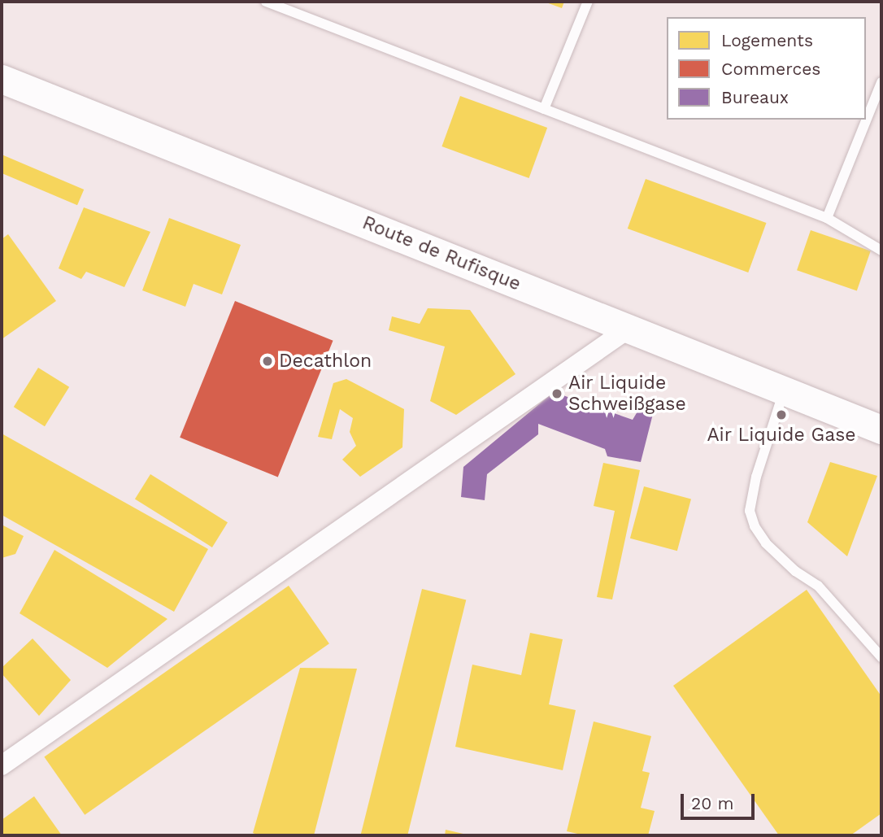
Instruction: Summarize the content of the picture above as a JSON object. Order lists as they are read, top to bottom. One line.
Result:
{"streets":{"main road":["Route de Rufisque"]},"places":["Decathlon","Air Liquide Schweißgase","Air Liquide Gase"],"legend":["Logements","Commerces","Bureaux"],"scale_bar":"20 m"}
